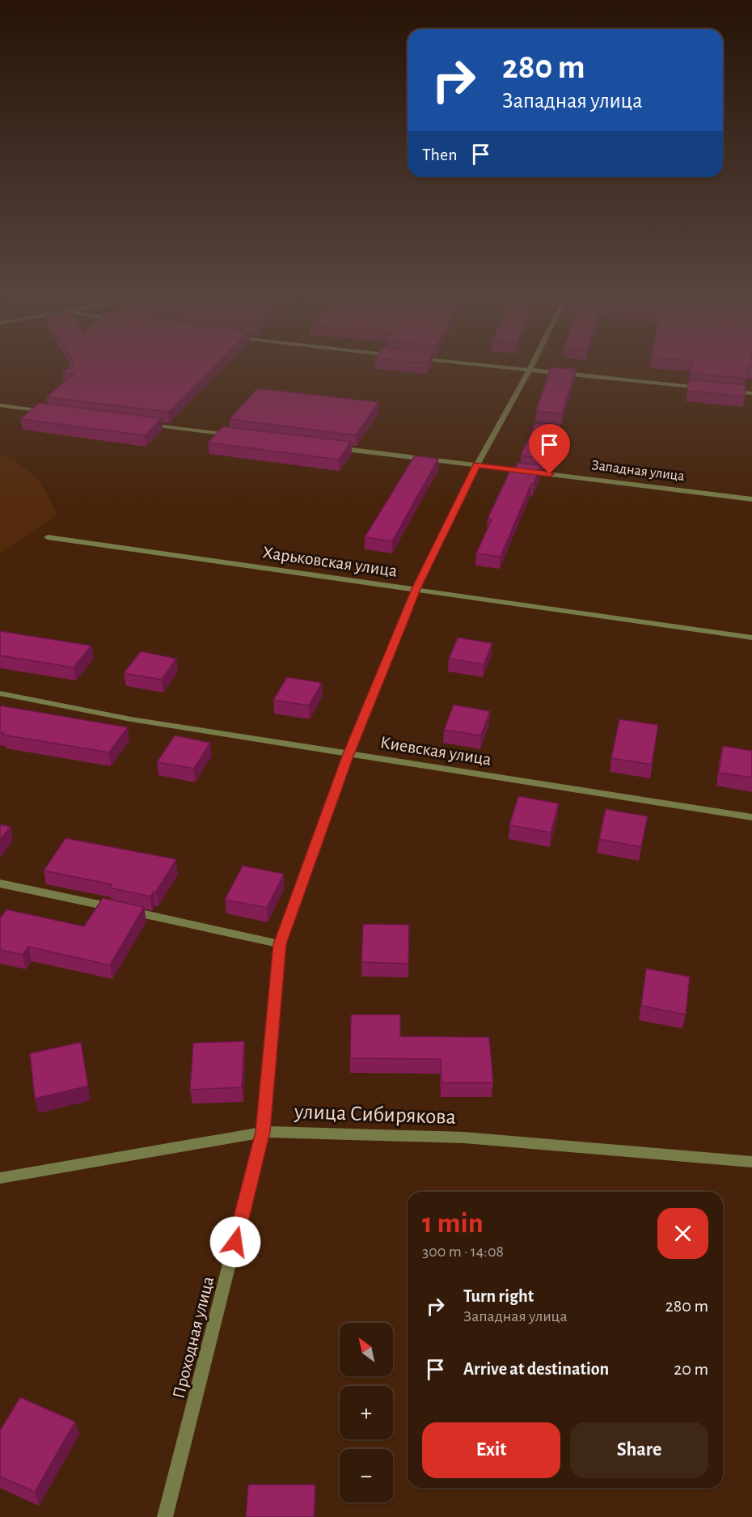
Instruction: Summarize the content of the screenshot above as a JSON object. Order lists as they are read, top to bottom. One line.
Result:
{"streets":{"street":["Западная улица","Харьковская улица","Киевская улица","улица Сибирякова","Проходная улица"]},"crossings":[["Западная улица","Проходная улица"],["Харьковская улица","Проходная улица"],["Киевская улица","Проходная улица"],["улица Сибирякова","Проходная улица"]],"north":"top left","page":{"turn":["280 m","Западная улица"],"then":"Then","heading":["1 min","300 m · 14:08"],"list":[{"name":"Turn right","note":"Западная улица","value":"280 m"},{"name":"Arrive at destination","value":"20 m"}],"map_buttons":["+","−"],"buttons":["Exit","Share"]}}
